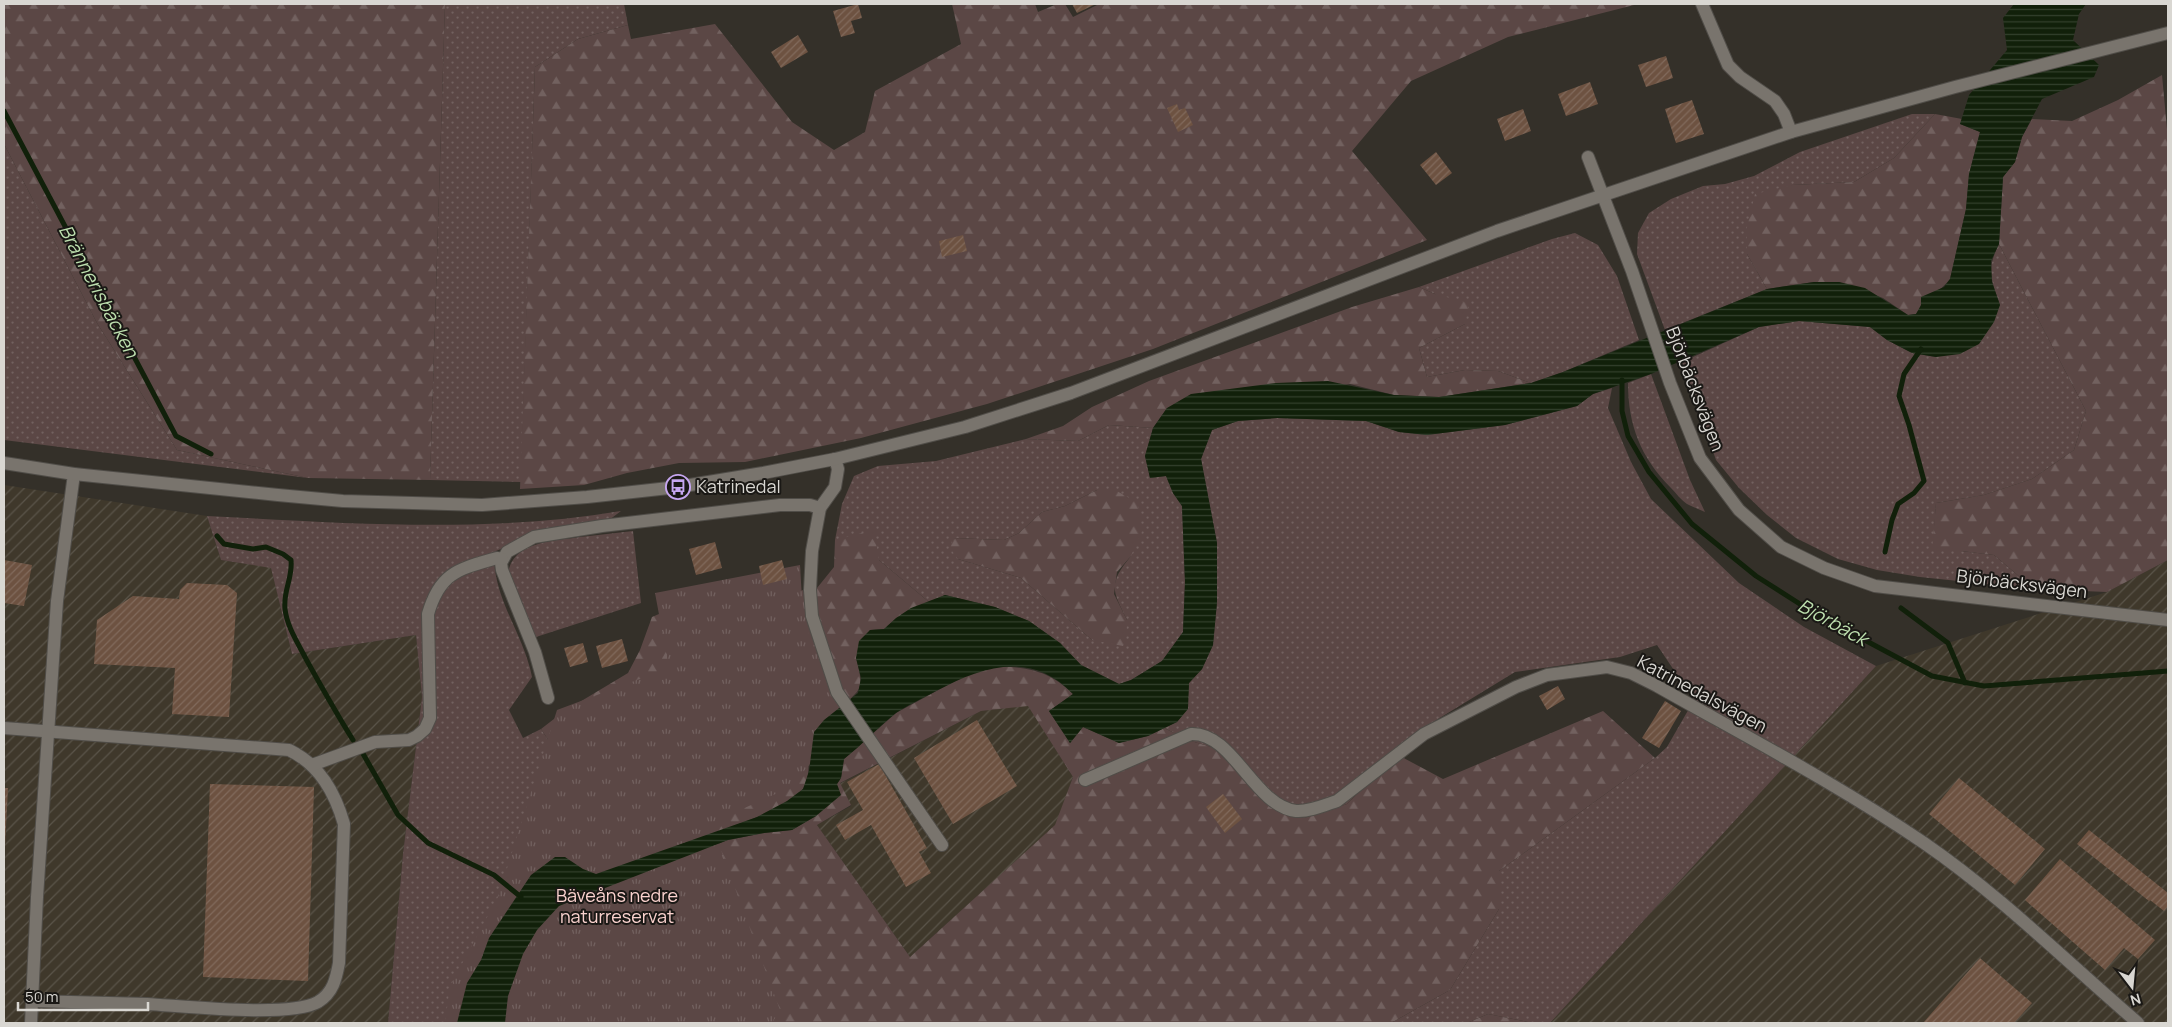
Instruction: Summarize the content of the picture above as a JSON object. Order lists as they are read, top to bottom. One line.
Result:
{"streets":{"street":["Björbäcksvägen","Katrinedalsvägen"]},"water":["Brännerisbäcken","Björbäck"],"parks":["Bäveåns nedre naturreservat"],"places":{"bus stop":["Katrinedal"]},"scale_bar":"50 m","north":"bottom"}
